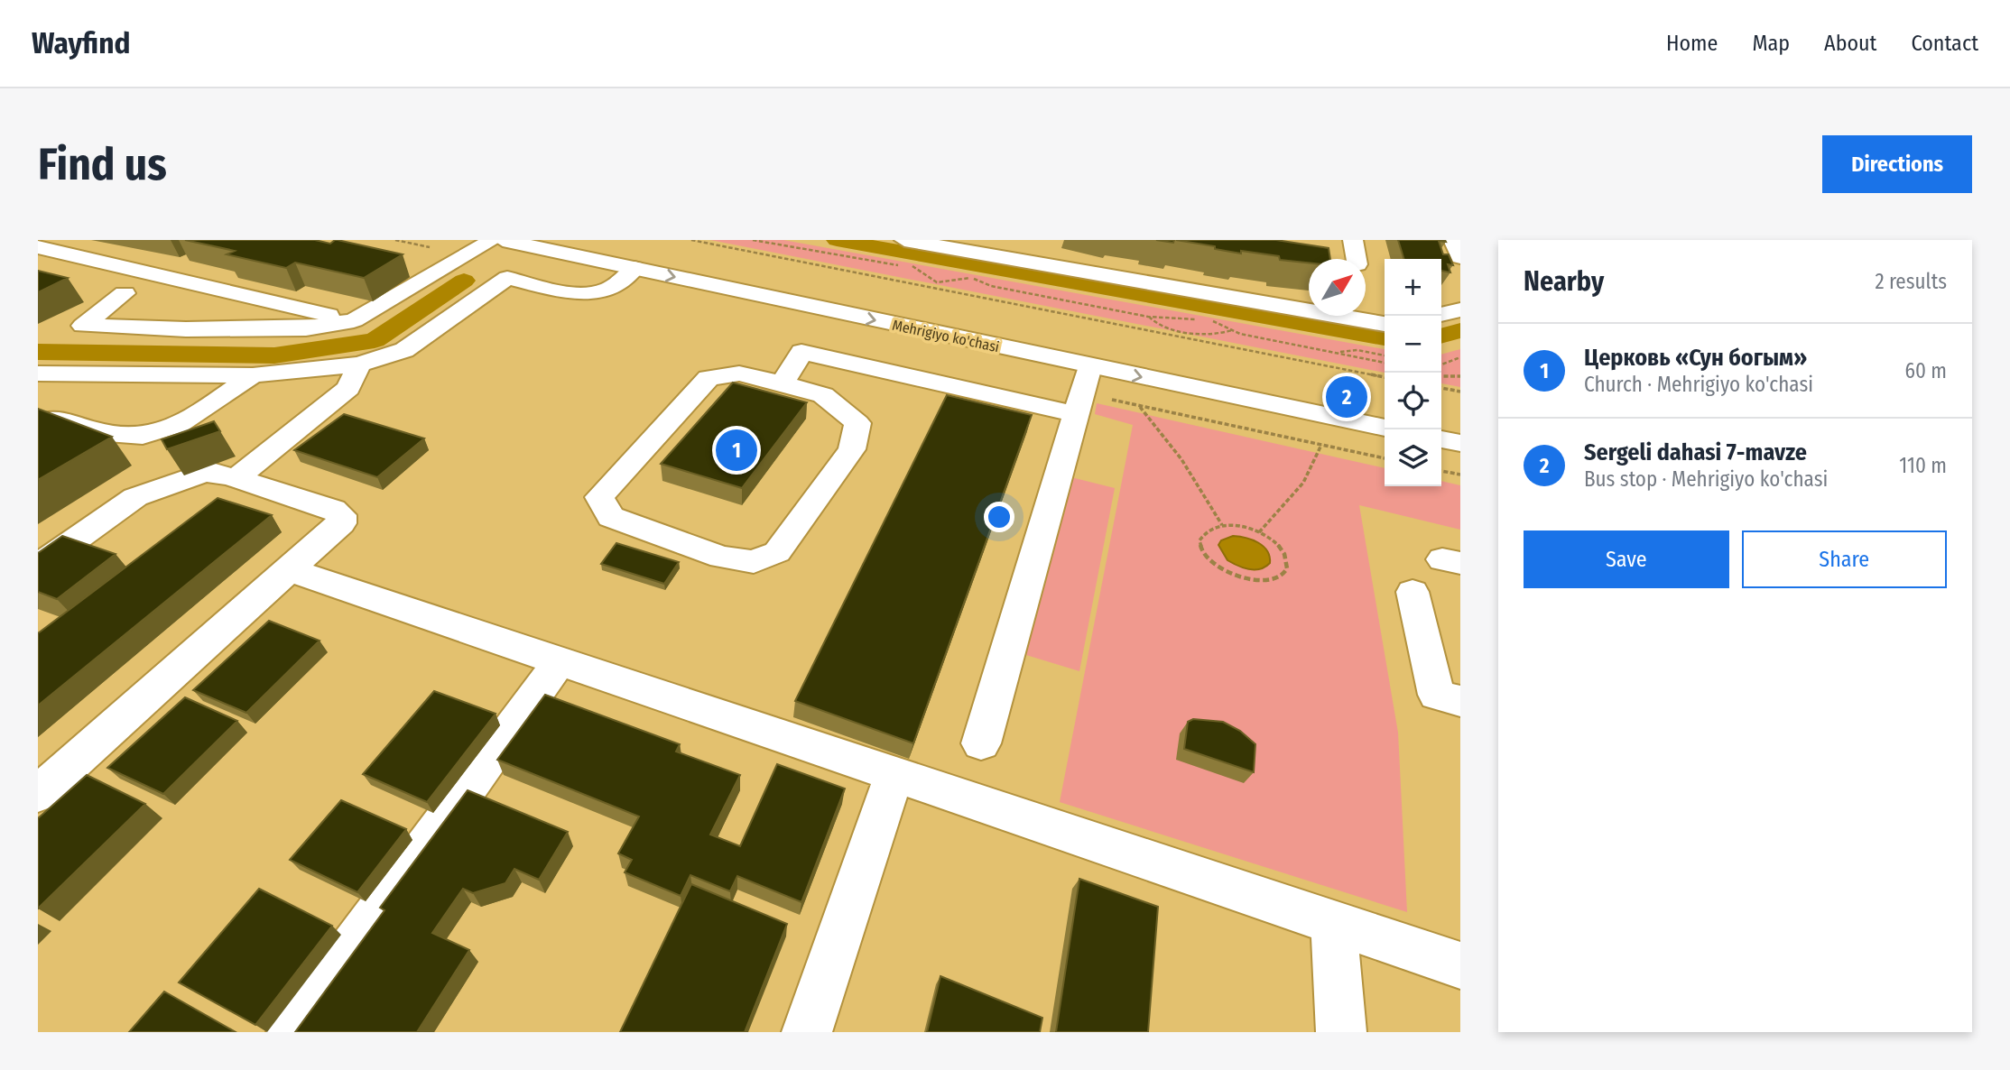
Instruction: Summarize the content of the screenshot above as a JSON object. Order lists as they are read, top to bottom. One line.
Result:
{"streets":{"street":["Mehrigiyo ko'chasi"]},"north":"top right","page":{"header":"Wayfind","nav":["Home","Map","About","Contact"],"buttons":["Directions",["Save","Share"]],"title":"Find us","heading":["Nearby","2 results"],"map_buttons":["+","−"],"list":[{"mark":"1","name":"Церковь «Сун богым»","note":"Church · Mehrigiyo ko'chasi","value":"60 m"},{"mark":"2","name":"Sergeli dahasi 7-mavze","note":"Bus stop · Mehrigiyo ko'chasi","value":"110 m"}],"pins":["2","1"]}}
